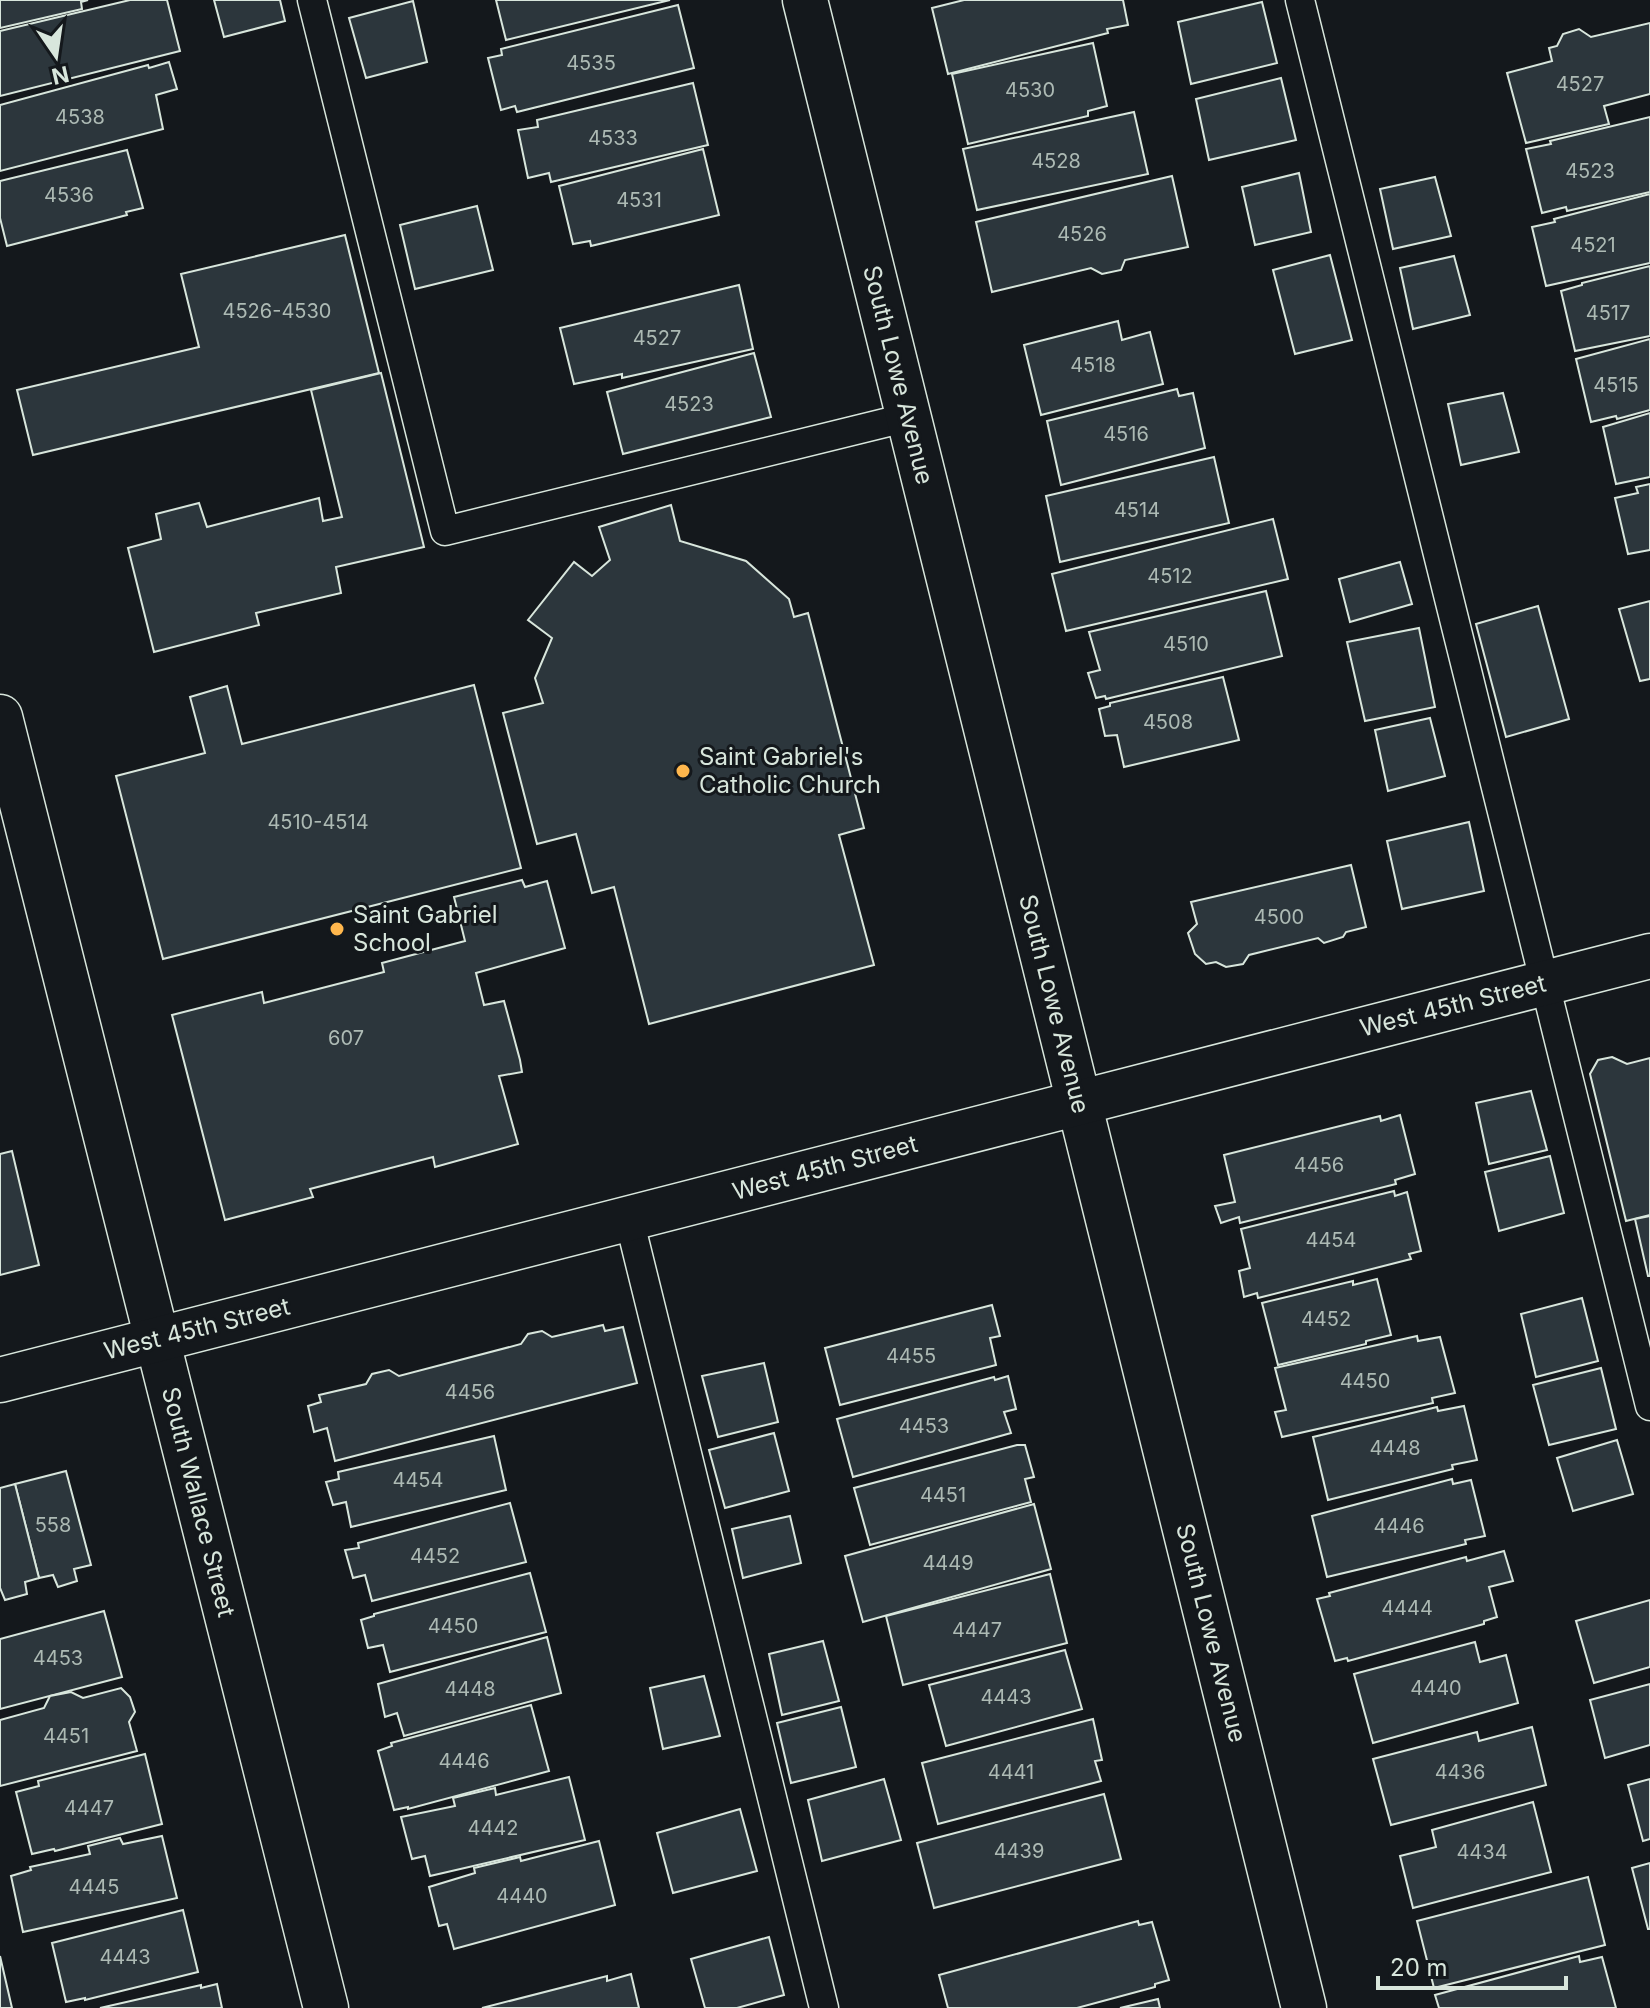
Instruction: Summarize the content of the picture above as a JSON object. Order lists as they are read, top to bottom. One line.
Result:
{"streets":{"street":["South Lowe Avenue","West 45th Street","South Wallace Street"]},"crossings":[["South Lowe Avenue","West 45th Street"],["West 45th Street","South Wallace Street"]],"places":["Saint Gabriel's Catholic Church","Saint Gabriel School"],"house_numbers":["4535","4527","4530","4538","4533","4528","4523","4536","4531","4526","4521","4526-4530","4517","4527","4518","4515","4523","4516","4514","4512","4510","4508","4510-4514","4500","607","4456","4454","4452","4455","4450","4456","4453","4448","4454","4451","558","4446","4452","4449","4444","4450","4447","4453","4440","4448","4443","4451","4446","4441","4436","4447","4442","4439","4434","4445","4440","4443"],"scale_bar":"20 m","north":"bottom"}
